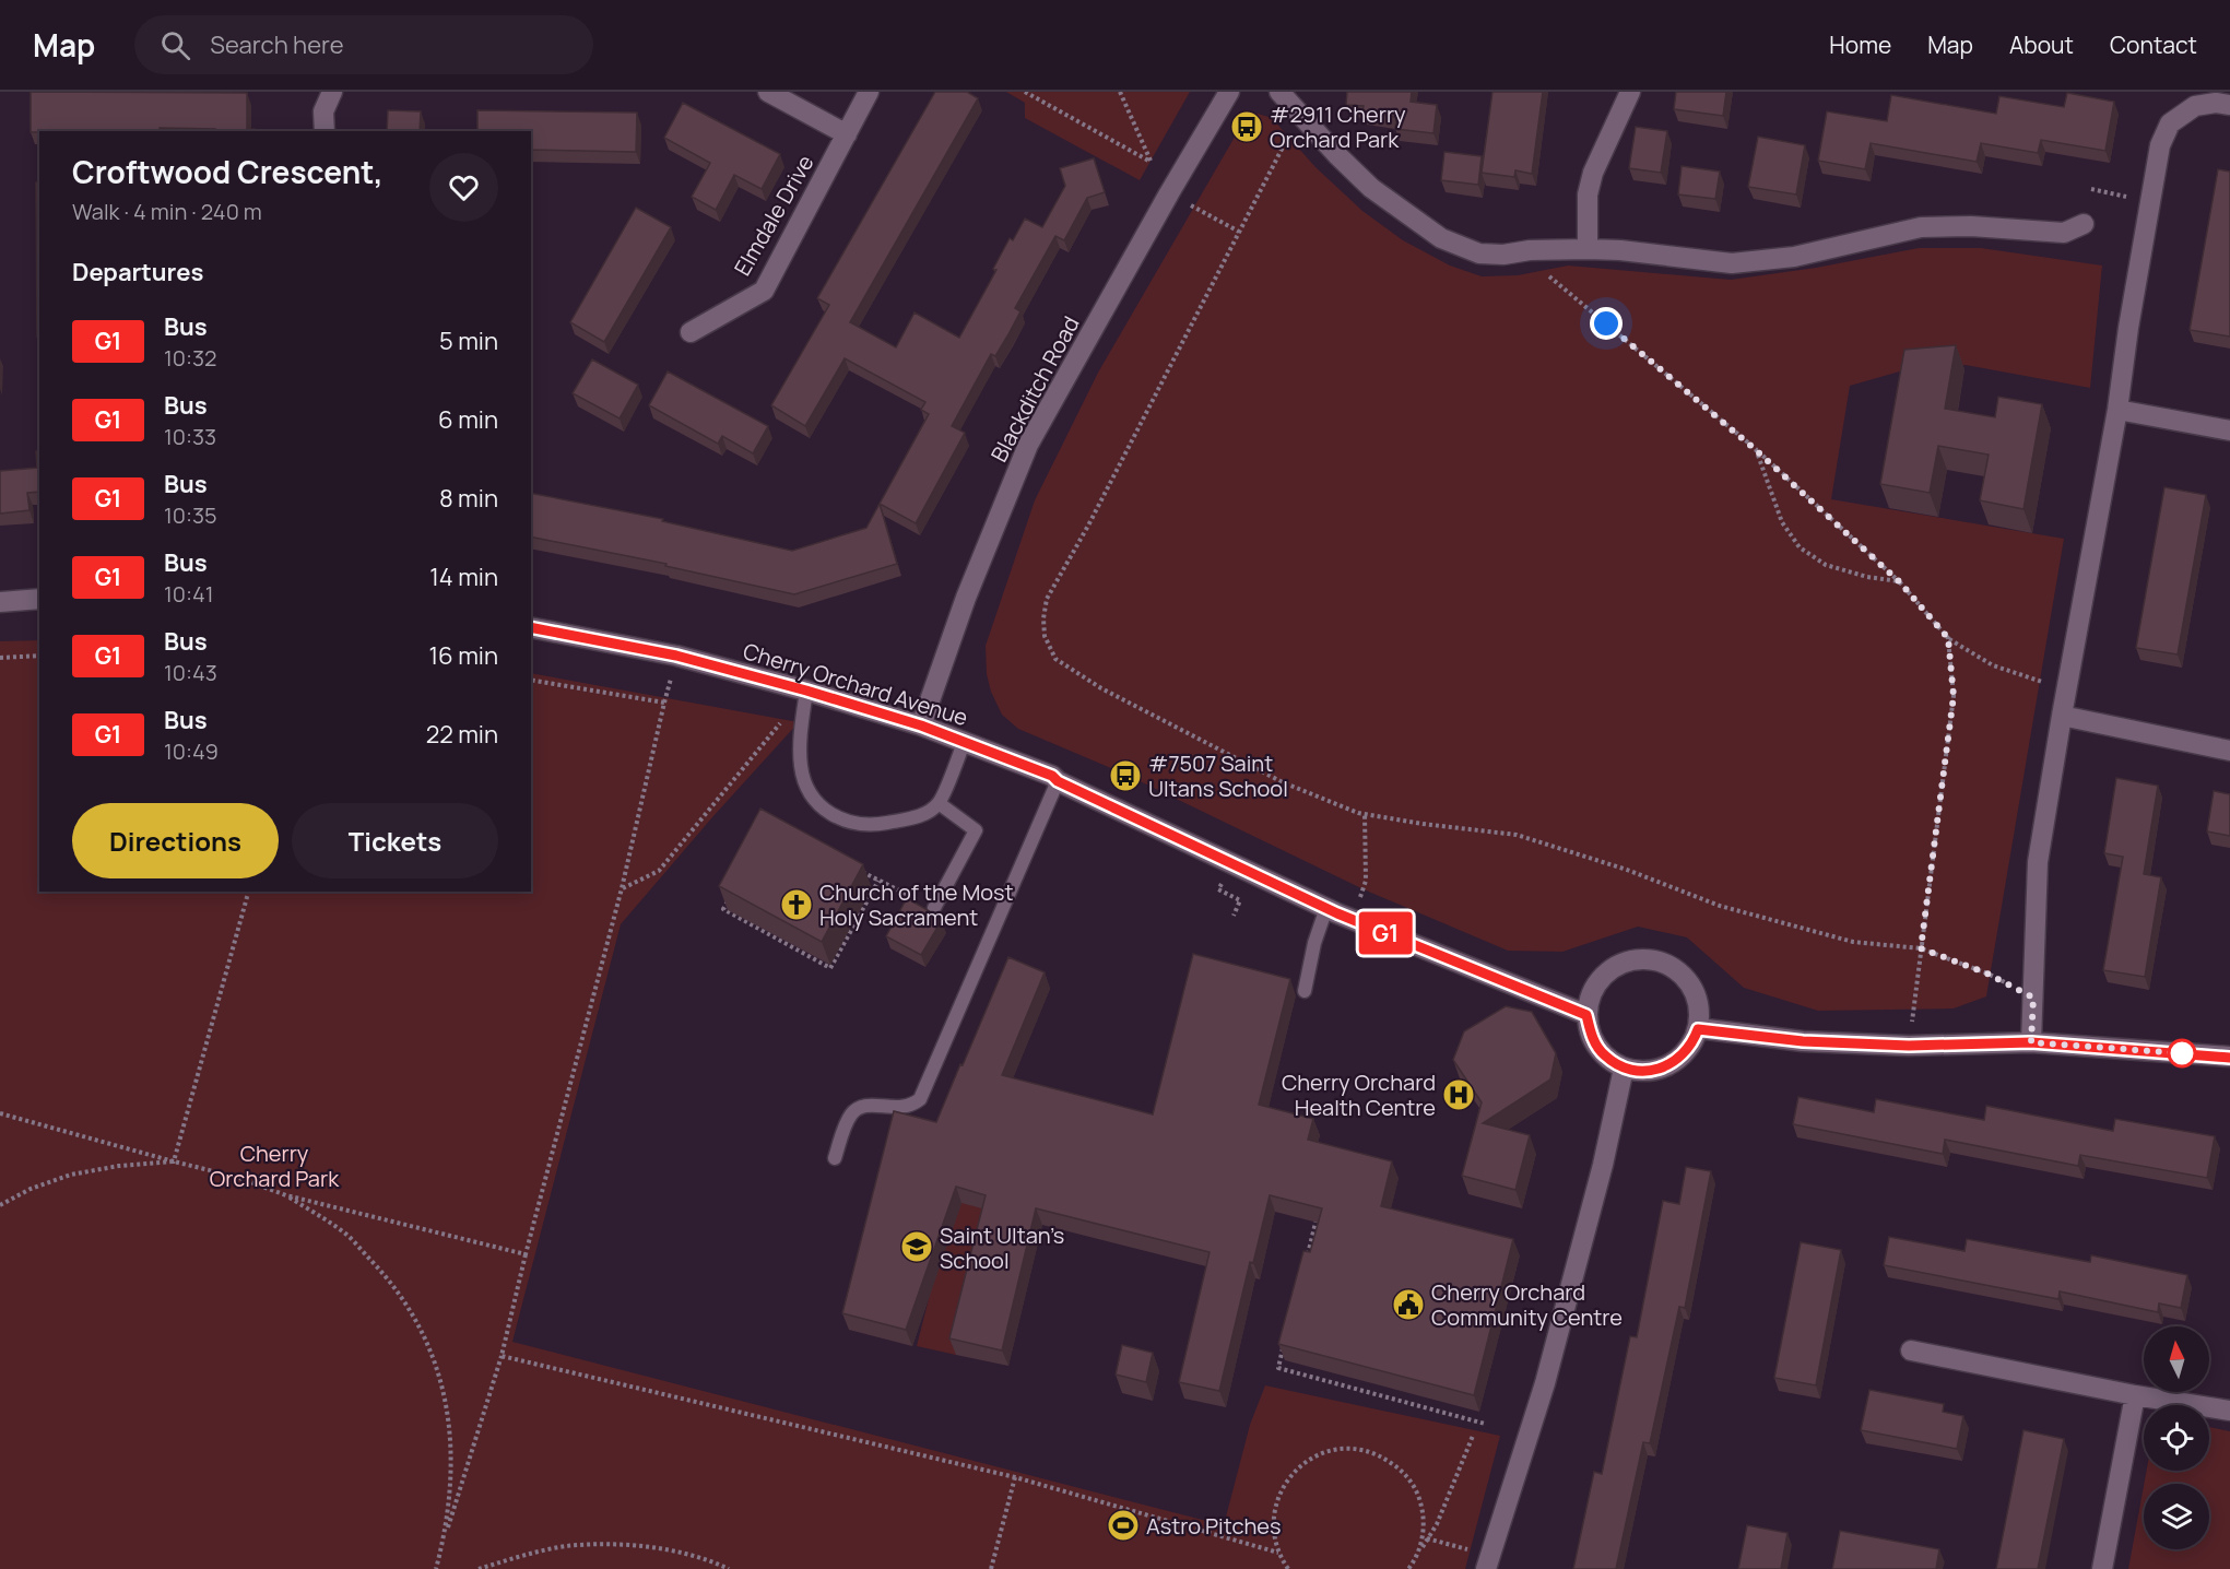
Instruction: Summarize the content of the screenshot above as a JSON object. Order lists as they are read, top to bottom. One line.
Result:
{"streets":{"street":["Elmdale Drive","Blackditch Road","Cherry Orchard Avenue"]},"crossings":[["Blackditch Road","Cherry Orchard Avenue"]],"parks":["Cherry Orchard Park"],"places":{"bus stop":["#2911 Cherry Orchard Park","#7507 Saint Ultans School"],"church":["Church of the Most Holy Sacrament"],"hospital":["Cherry Orchard Health Centre"],"school or university":["Saint Ultan’s School"],"public building":["Cherry Orchard Community Centre"],"sports":["Astro Pitches"]},"lines":["bus line G1"],"north":"top","page":{"header":"Map","search":"Search here","nav":["Home","Map","About","Contact"],"on_map":"G1","heading":[["Croftwood Crescent,","Walk · 4 min · 240 m"],"Departures"],"list":[{"mark":"G1","name":"Bus","note":"10:32","value":"5 min"},{"mark":"G1","name":"Bus","note":"10:33","value":"6 min"},{"mark":"G1","name":"Bus","note":"10:35","value":"8 min"},{"mark":"G1","name":"Bus","note":"10:41","value":"14 min"},{"mark":"G1","name":"Bus","note":"10:43","value":"16 min"},{"mark":"G1","name":"Bus","note":"10:49","value":"22 min"}],"buttons":["Directions","Tickets"]}}
